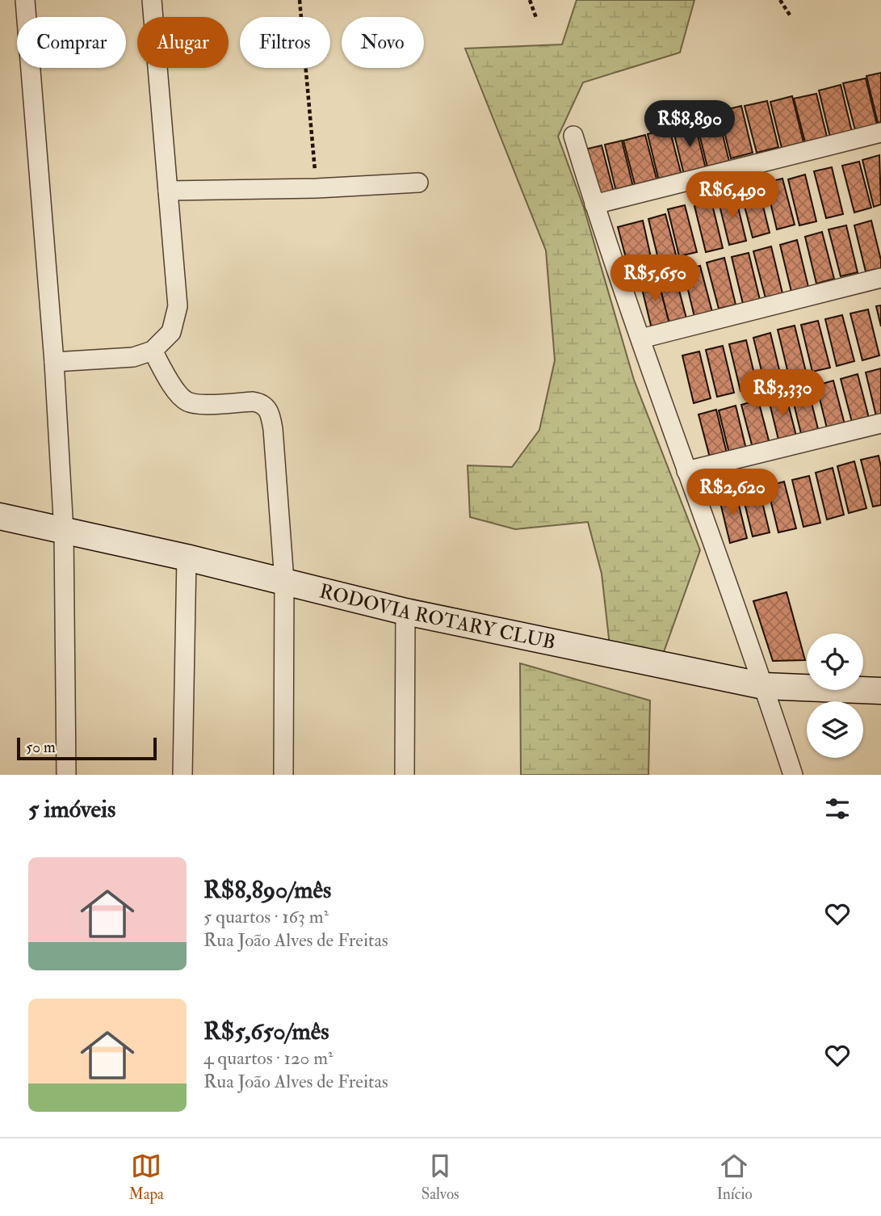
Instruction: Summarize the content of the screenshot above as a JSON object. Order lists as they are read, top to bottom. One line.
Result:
{"streets":{"main road":["RODOVIA ROTARY CLUB"]},"scale_bar":"50 m","page":{"chip":["Comprar","Alugar","Filtros","Novo"],"price":["R$8,890","R$6,490","R$5,650","R$3,330","R$2,620"],"scale":"50 m","heading":"5 imóveis","list":[{"name":"R$8,890/mês","note":"5 quartos · 163 m² · Rua João Alves de Freitas"},{"name":"R$5,650/mês","note":"4 quartos · 120 m² · Rua João Alves de Freitas"}],"tabs":["Mapa","Salvos","Início"]}}
